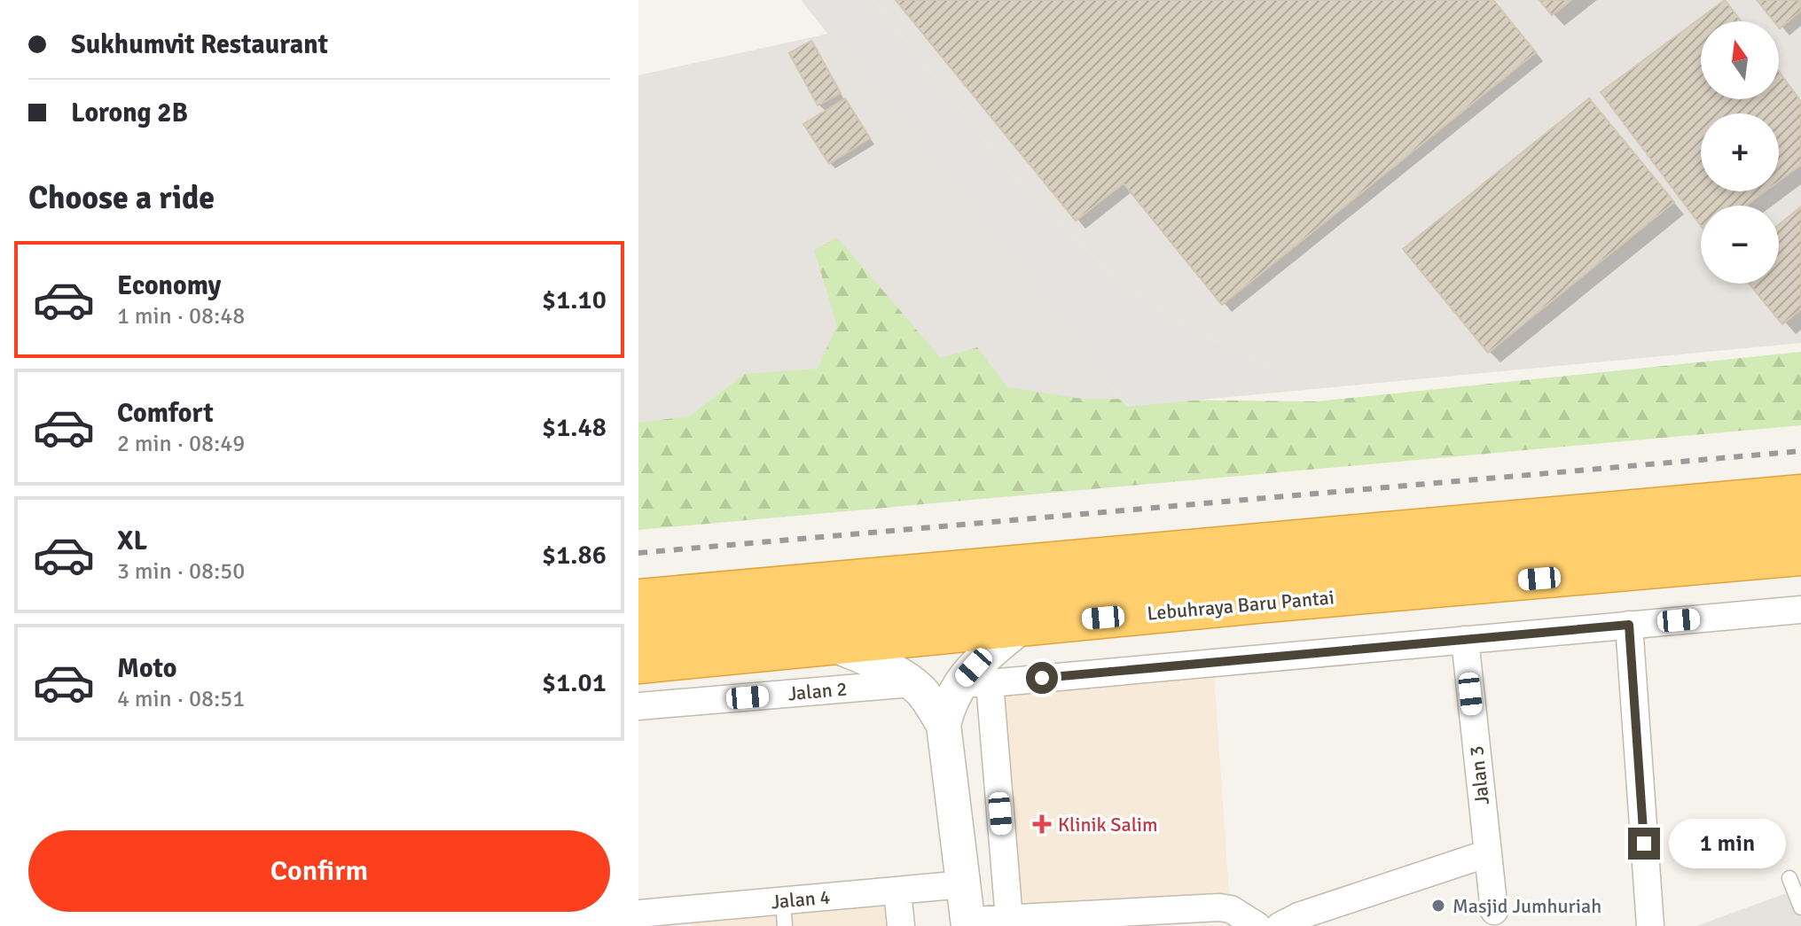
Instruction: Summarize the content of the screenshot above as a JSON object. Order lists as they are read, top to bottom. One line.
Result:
{"streets":{"highway":["Lebuhraya Baru Pantai"],"street":["Jalan 2","Jalan 3","Jalan 4"]},"places":{"health":["Klinik Salim"],"other":["Masjid Jumhuriah"]},"north":"top","page":{"banner":["Sukhumvit Restaurant","Lorong 2B"],"map_buttons":["+","−"],"heading":"Choose a ride","list":[{"name":"Economy","note":"1 min · 08:48","value":"$1.10"},{"name":"Comfort","note":"2 min · 08:49","value":"$1.48"},{"name":"XL","note":"3 min · 08:50","value":"$1.86"},{"name":"Moto","note":"4 min · 08:51","value":"$1.01"}],"buttons":"Confirm","bubble":"1 min"}}
